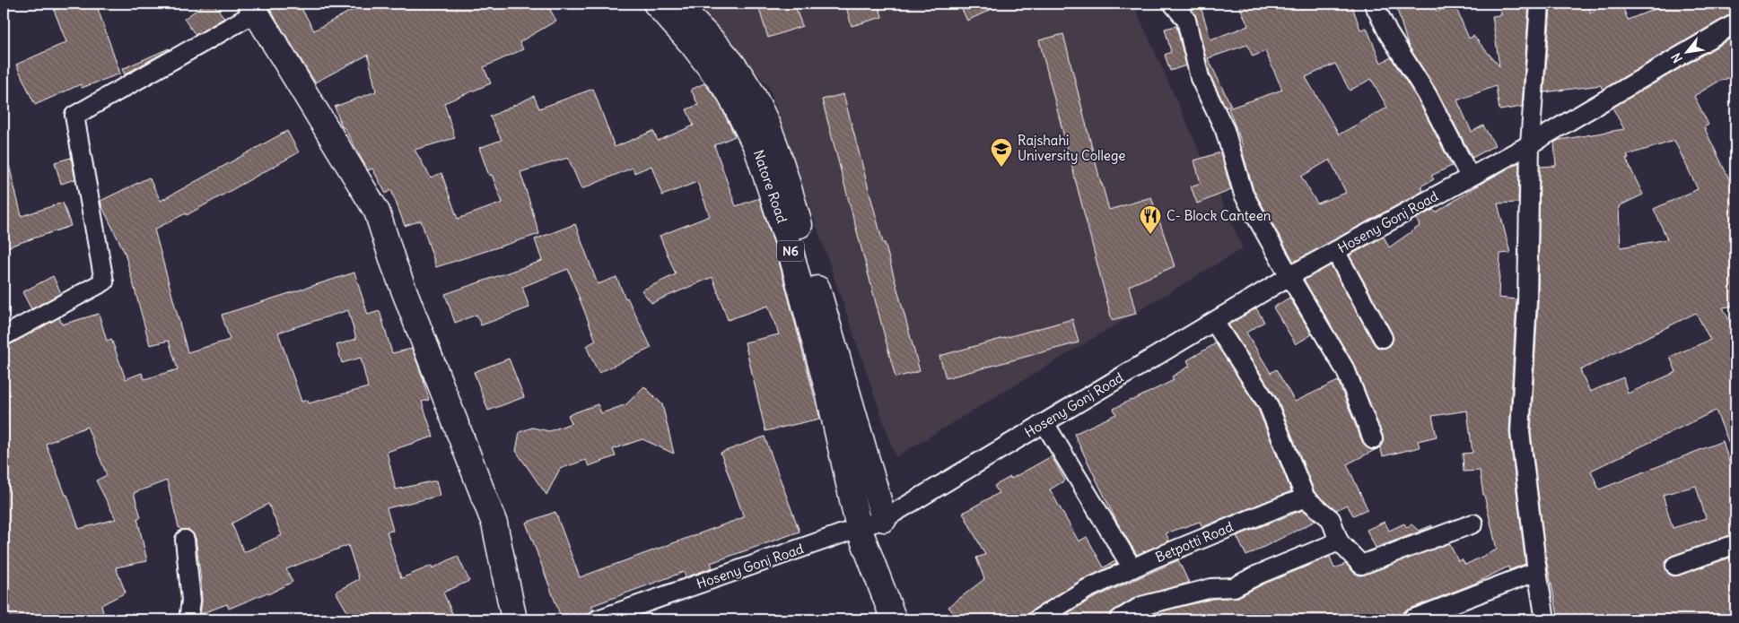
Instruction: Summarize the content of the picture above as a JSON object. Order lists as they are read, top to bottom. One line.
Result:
{"streets":{"main road":["Natore Road","N6"],"street":["Hoseny Gonj Road","Betpotti Road"]},"crossings":[["Natore Road","Hoseny Gonj Road"],["Natore Road","N6"],["Hoseny Gonj Road","N6"]],"places":{"school or university":["Rajshahi University College"],"restaurant":["C- Block Canteen"]},"north":"bottom left"}
